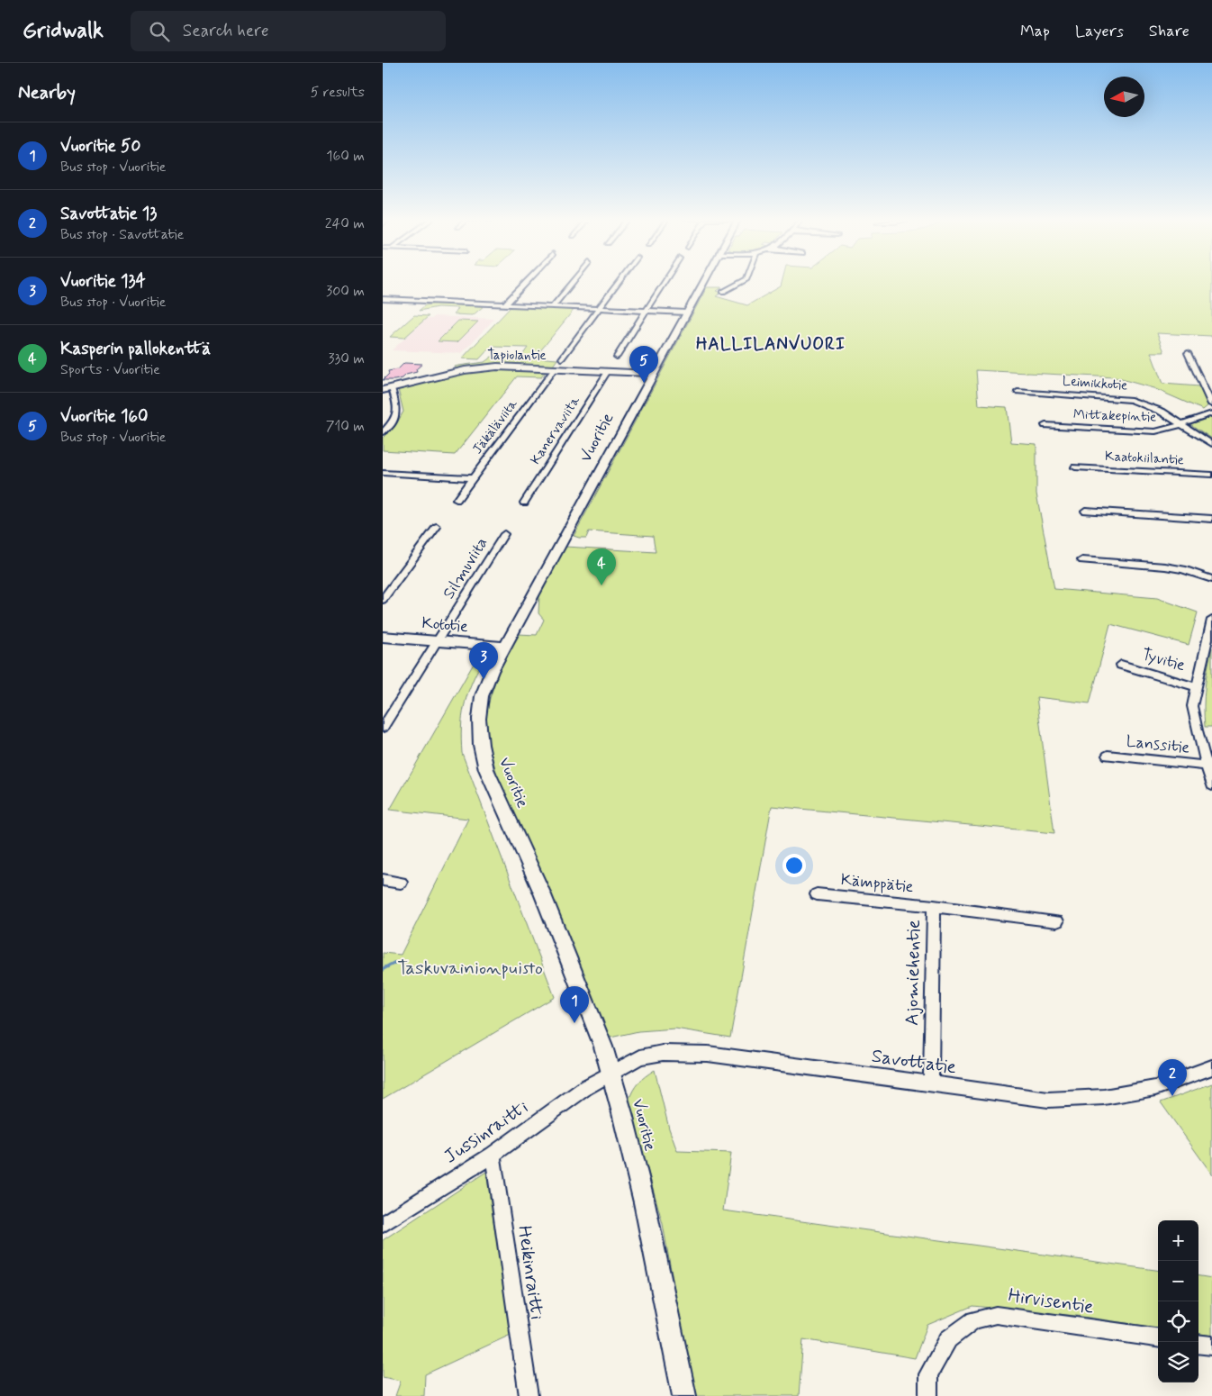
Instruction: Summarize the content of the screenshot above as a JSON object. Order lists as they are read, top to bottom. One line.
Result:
{"streets":{"street":["Tapiolantie","Leimikkotie","Mittakepintie","Jäkäläviita","Kanervaviita","Vuoritie","Kaatokiilantie","Silmuviita","Kototie","Tyvitie","Lanssitie","Kämppätie","Ajomiehentie","Savottatie","Jussinraitti","Heikinraitti","Hirvisentie"]},"crossings":[["Tapiolantie","Jäkäläviita"],["Tapiolantie","Kanervaviita"],["Tapiolantie","Vuoritie"],["Leimikkotie","Mittakepintie"],["Vuoritie","Kototie"],["Vuoritie","Savottatie"],["Vuoritie","Jussinraitti"],["Silmuviita","Kototie"],["Kämppätie","Ajomiehentie"],["Ajomiehentie","Savottatie"],["Savottatie","Jussinraitti"],["Jussinraitti","Heikinraitti"]],"districts":["HALLILANVUORI"],"parks":["Taskuvainionpuisto"],"north":"left","page":{"header":"Gridwalk","search":"Search here","nav":["Map","Layers","Share"],"heading":["Nearby","5 results"],"list":[{"mark":"1","name":"Vuoritie 50","note":"Bus stop · Vuoritie","value":"160 m"},{"mark":"2","name":"Savottatie 13","note":"Bus stop · Savottatie","value":"240 m"},{"mark":"3","name":"Vuoritie 134","note":"Bus stop · Vuoritie","value":"300 m"},{"mark":"4","name":"Kasperin pallokenttä","note":"Sports · Vuoritie","value":"330 m"},{"mark":"5","name":"Vuoritie 160","note":"Bus stop · Vuoritie","value":"710 m"}],"pins":["5","4","3","1","2"],"map_buttons":["+","−"]}}
